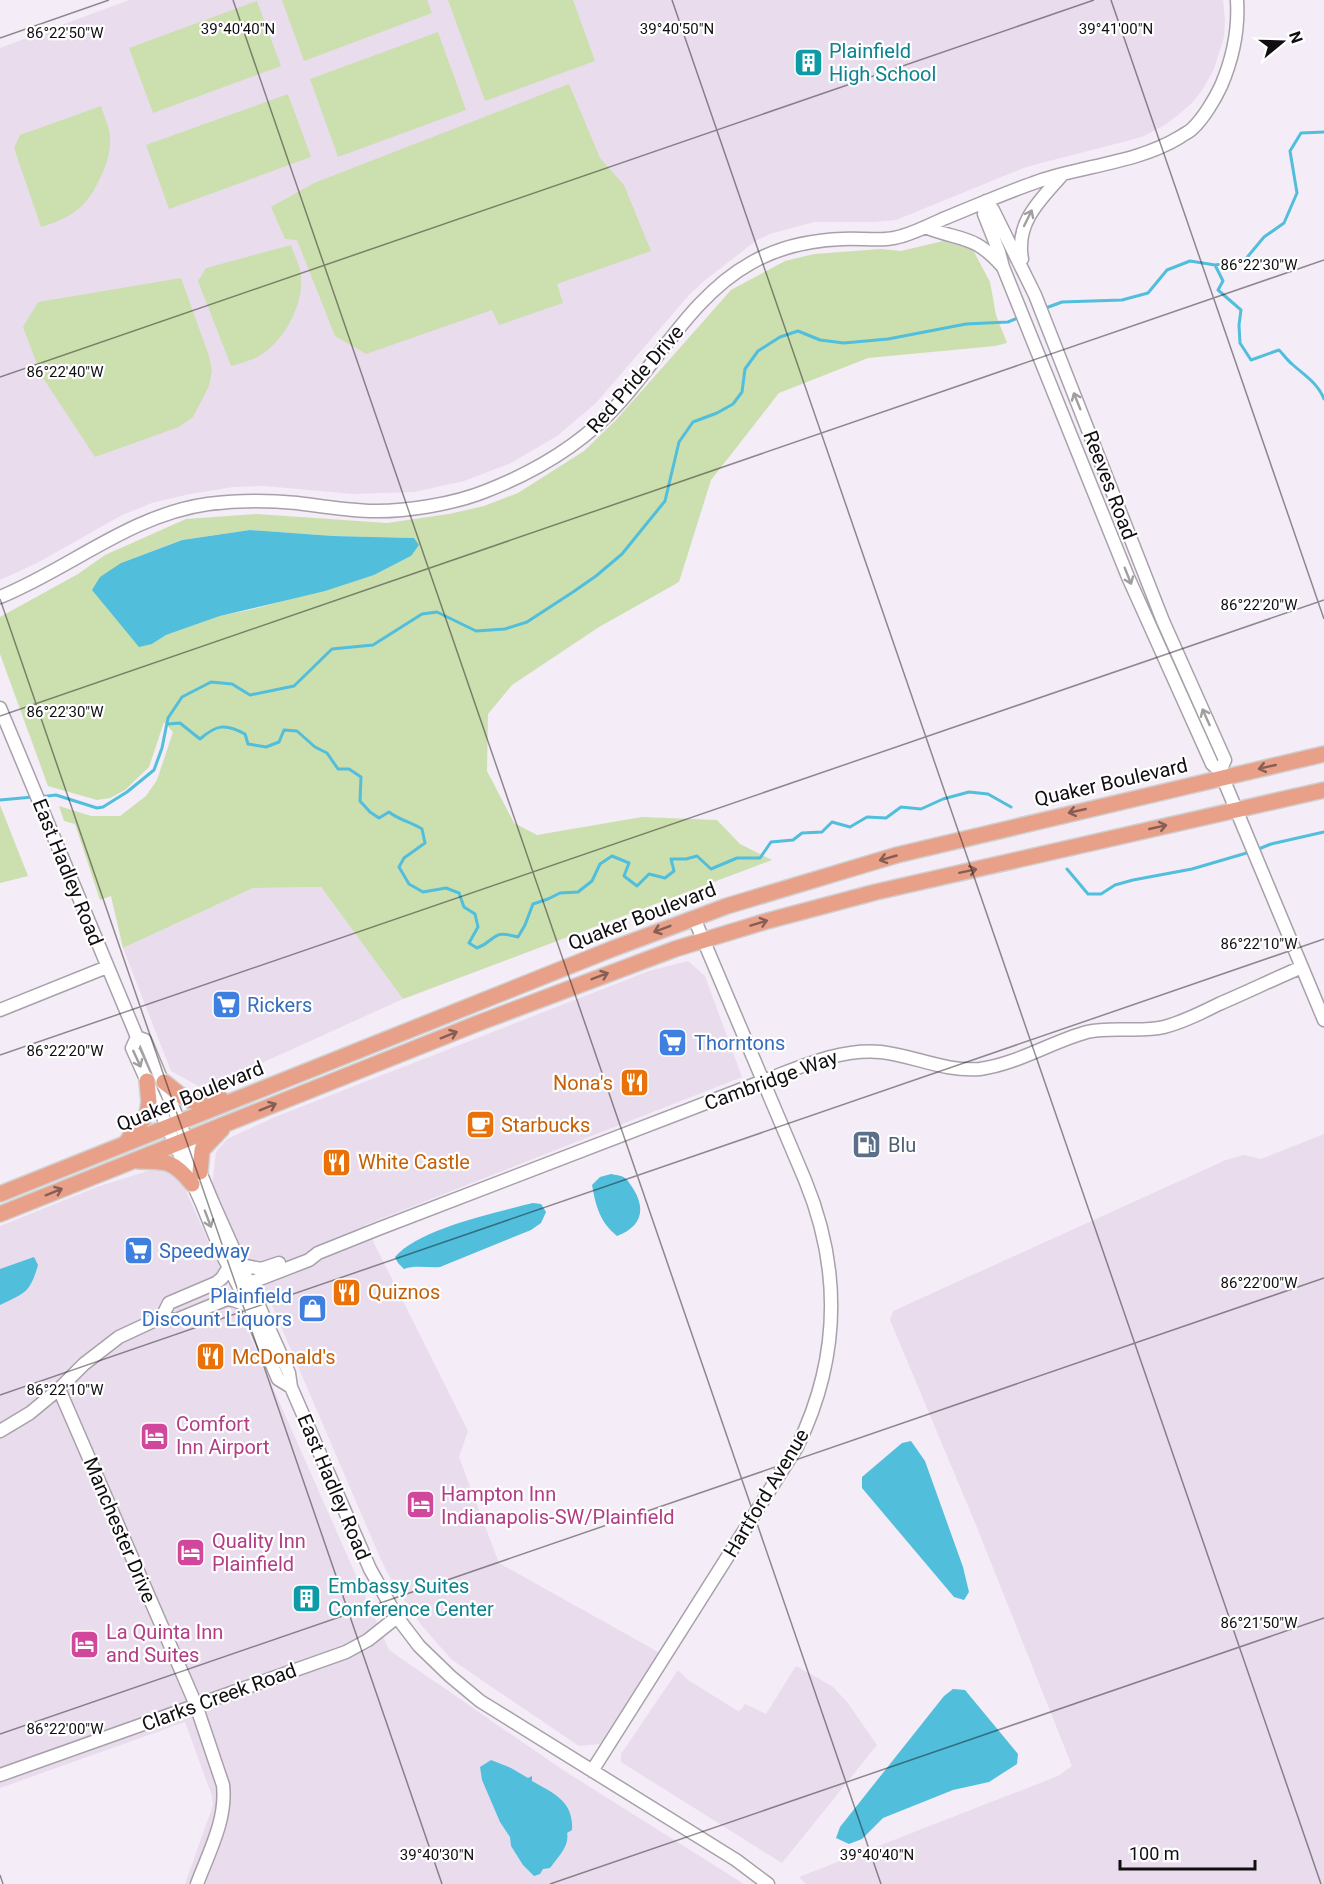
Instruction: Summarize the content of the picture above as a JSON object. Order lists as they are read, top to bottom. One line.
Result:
{"streets":{"main road":["Quaker Boulevard"],"street":["Red Pride Drive","Reeves Road","East Hadley Road","Cambridge Way","Hartford Avenue","Manchester Drive","Clarks Creek Road"]},"crossings":[["Red Pride Drive","Reeves Road"],["Reeves Road","Quaker Boulevard"],["Reeves Road","Cambridge Way"],["Quaker Boulevard","East Hadley Road"],["Quaker Boulevard","Hartford Avenue"],["East Hadley Road","Cambridge Way"],["East Hadley Road","Hartford Avenue"],["East Hadley Road","Clarks Creek Road"],["Cambridge Way","Hartford Avenue"],["Manchester Drive","Clarks Creek Road"]],"places":{"building":["Plainfield High School","Embassy Suites Conference Center"],"supermarket":["Rickers","Thorntons","Speedway"],"restaurant":["Nona's","White Castle","Quiznos","McDonald's"],"cafe":["Starbucks"],"fuel station":["Blu"],"shop":["Plainfield Discount Liquors"],"hotel":["Comfort Inn Airport","Hampton Inn Indianapolis-SW/Plainfield","Quality Inn Plainfield","La Quinta Inn and Suites"]},"scale_bar":"100 m","north":"right","coordinates":["39°40'40\"N","39°40'50\"N","39°41'00\"N","86°22'50\"W","86°22'30\"W","86°22'40\"W","86°22'20\"W","86°22'10\"W","86°22'00\"W","86°21'50\"W","39°40'30\"N"]}
